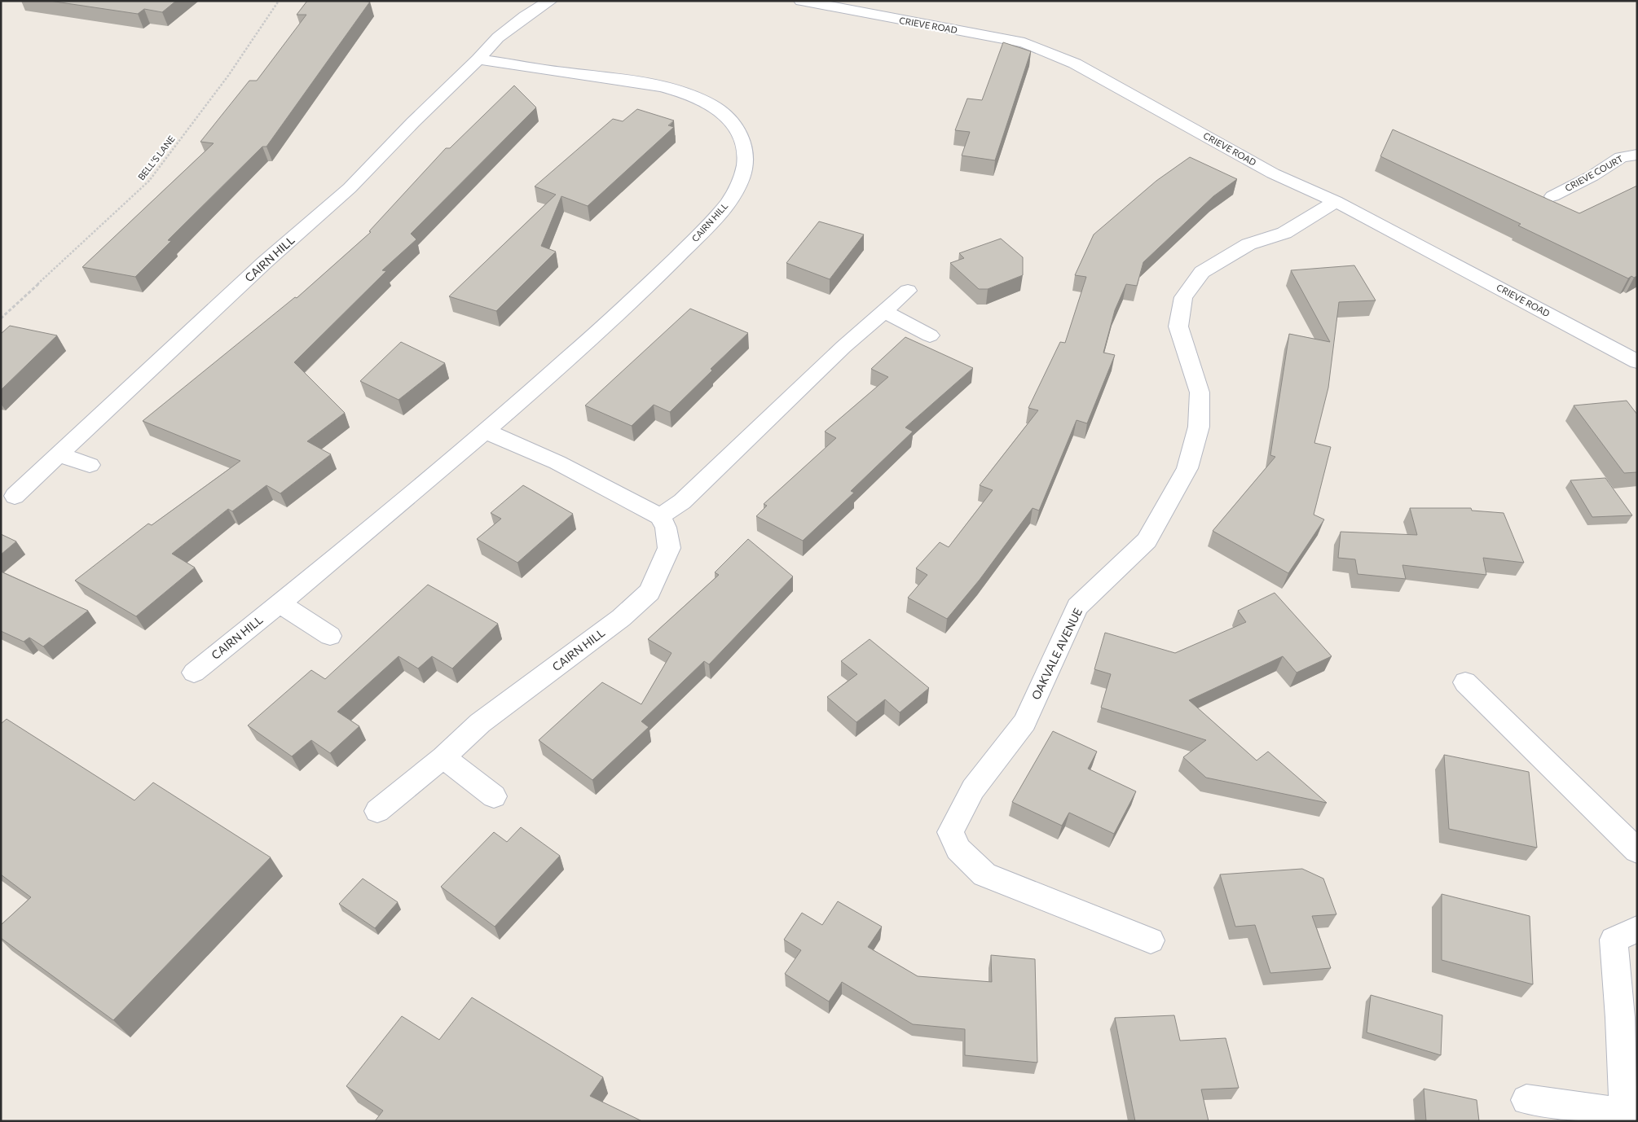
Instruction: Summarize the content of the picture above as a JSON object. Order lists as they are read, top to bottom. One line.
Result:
{"streets":{"street":["CRIEVE ROAD","CRIEVE COURT","CAIRN HILL","OAKVALE AVENUE"],"path":["BELL'S LANE"]},"crossings":[["CRIEVE ROAD","OAKVALE AVENUE"]]}
